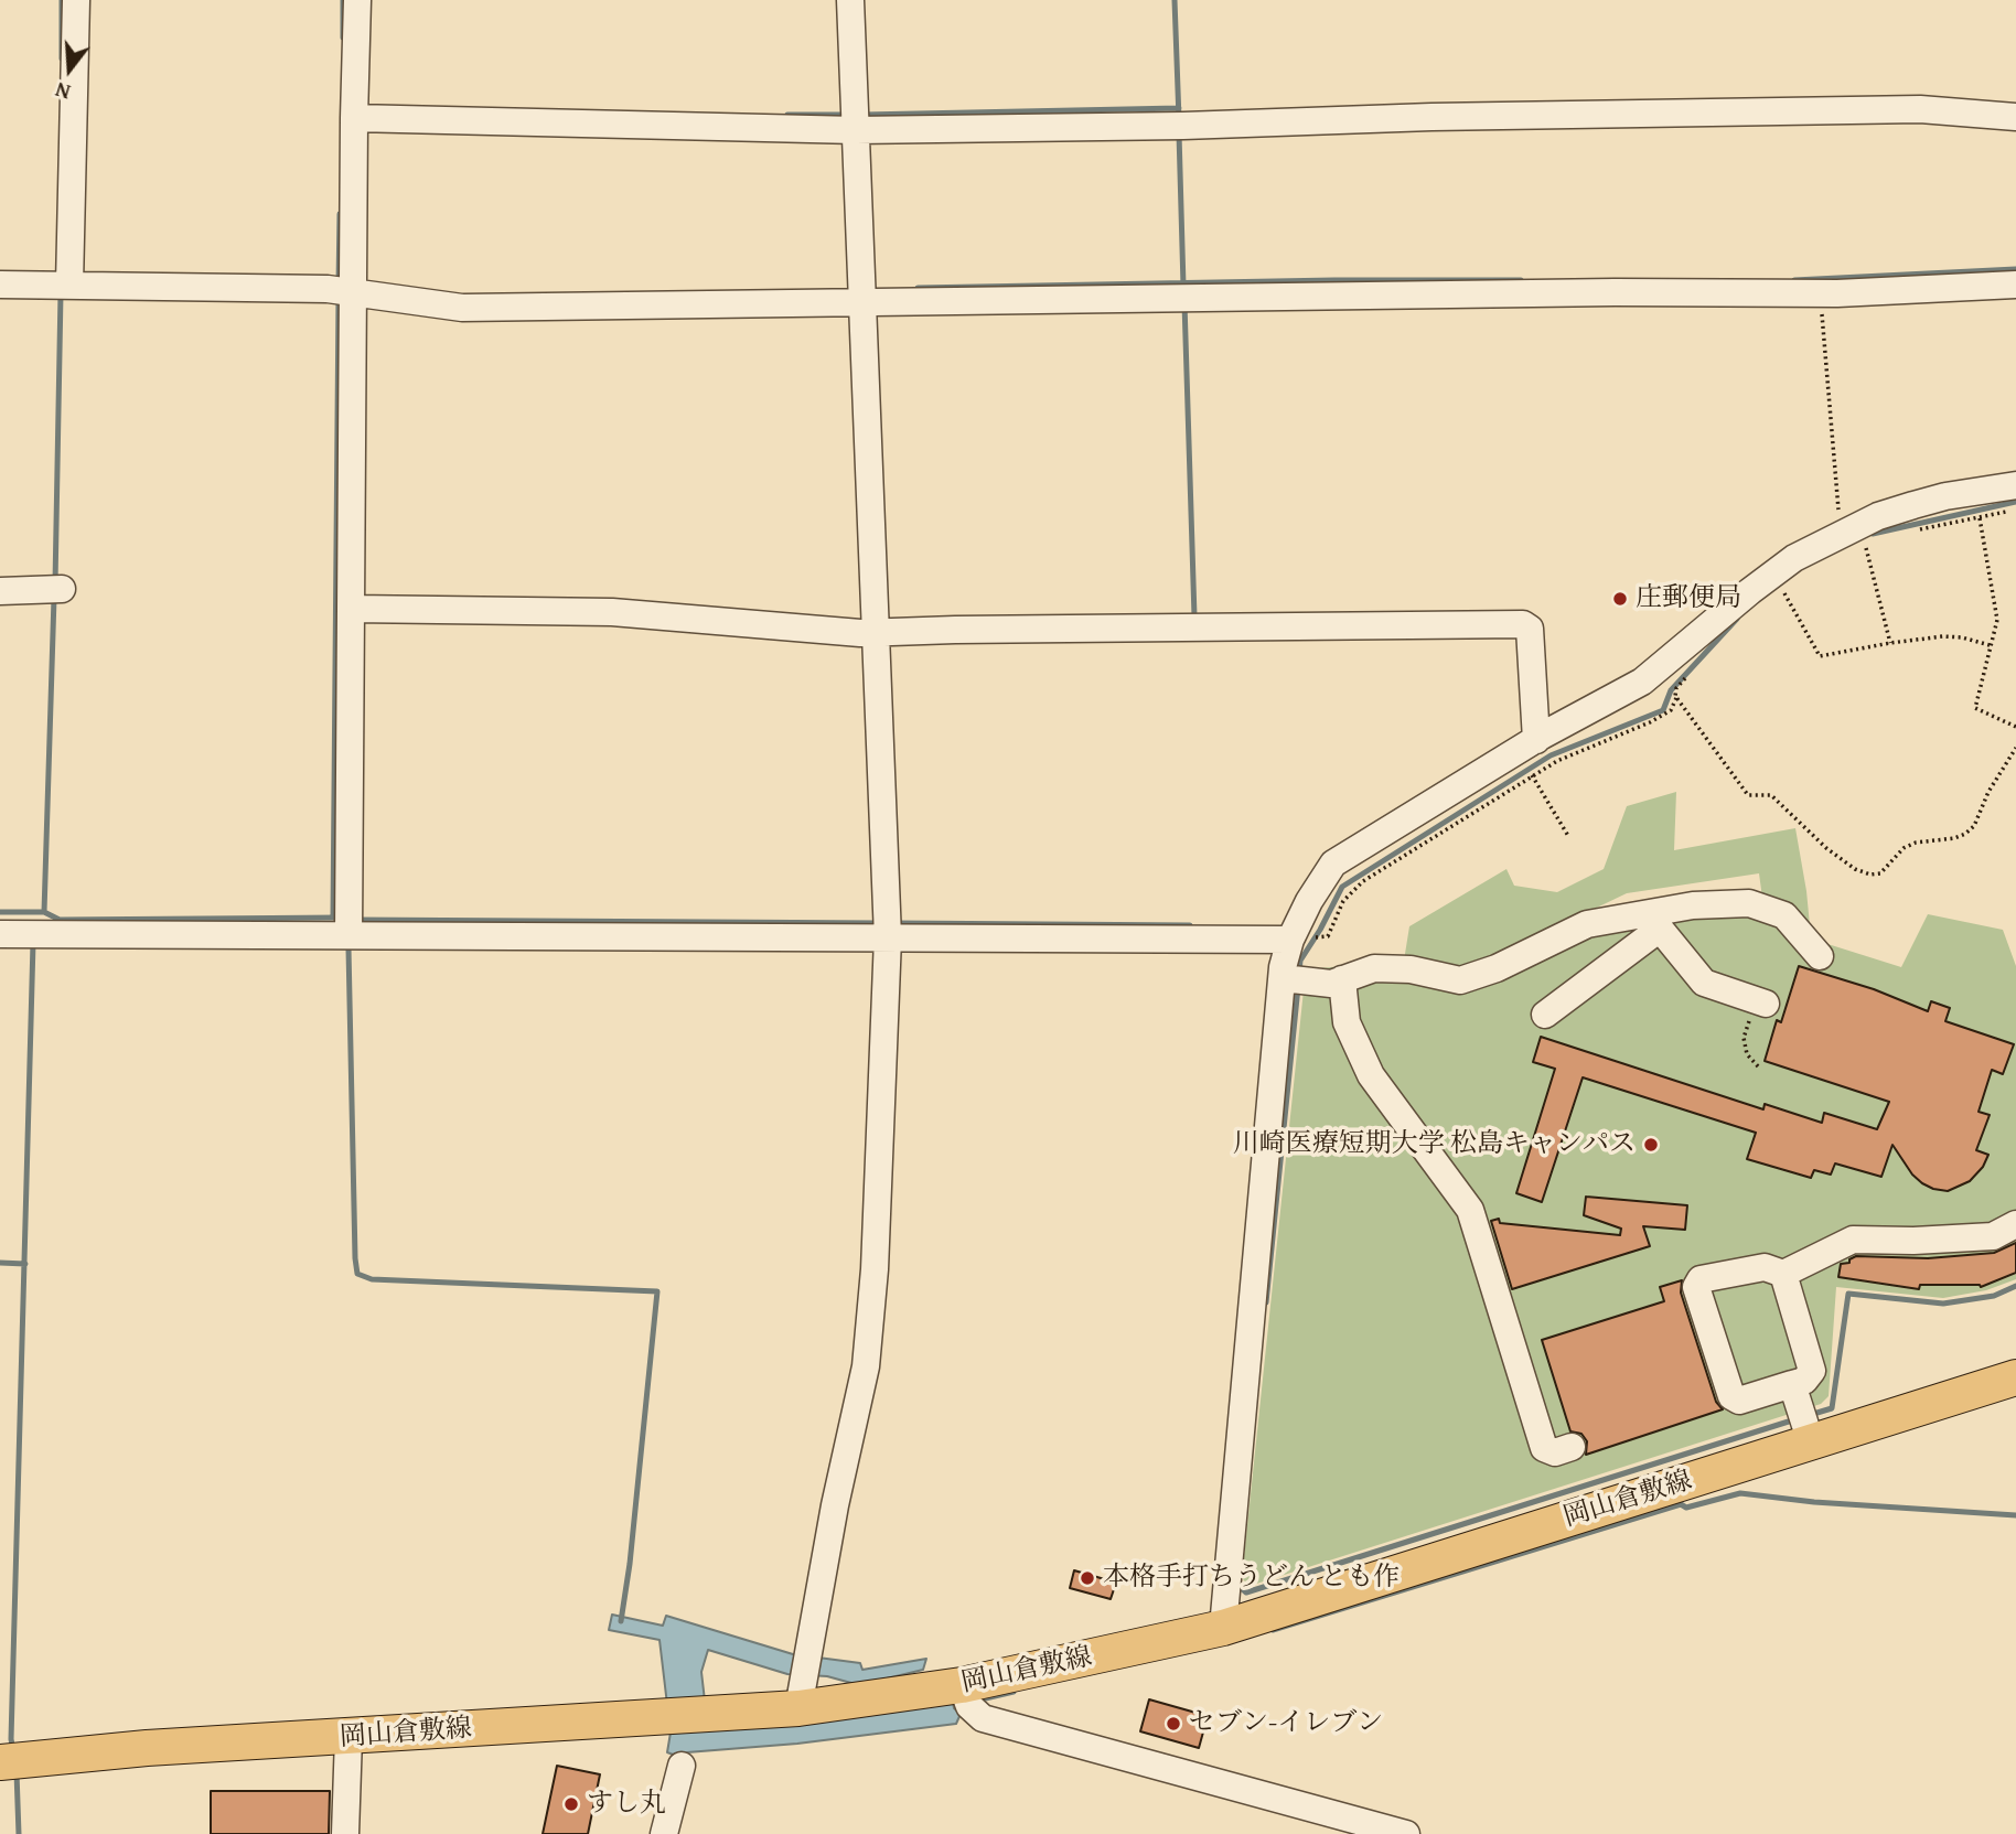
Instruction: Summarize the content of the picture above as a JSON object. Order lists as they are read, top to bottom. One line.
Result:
{"streets":{"main road":["岡山倉敷線"]},"places":["庄郵便局","川崎医療短期大学 松島キャンパス","本格手打ちうどん とも作","セブン-イレブン","すし丸"],"north":"bottom"}
